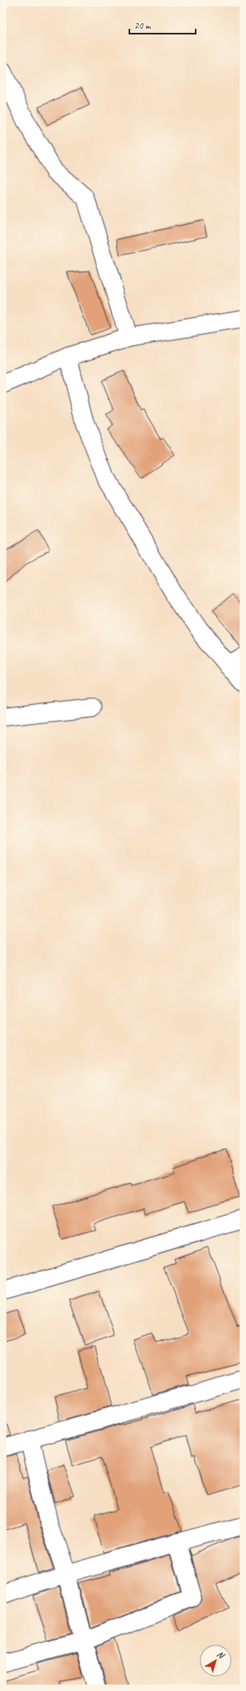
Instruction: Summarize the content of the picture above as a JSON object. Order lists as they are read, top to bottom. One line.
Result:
{"scale_bar":"20 m","north":"top right"}
